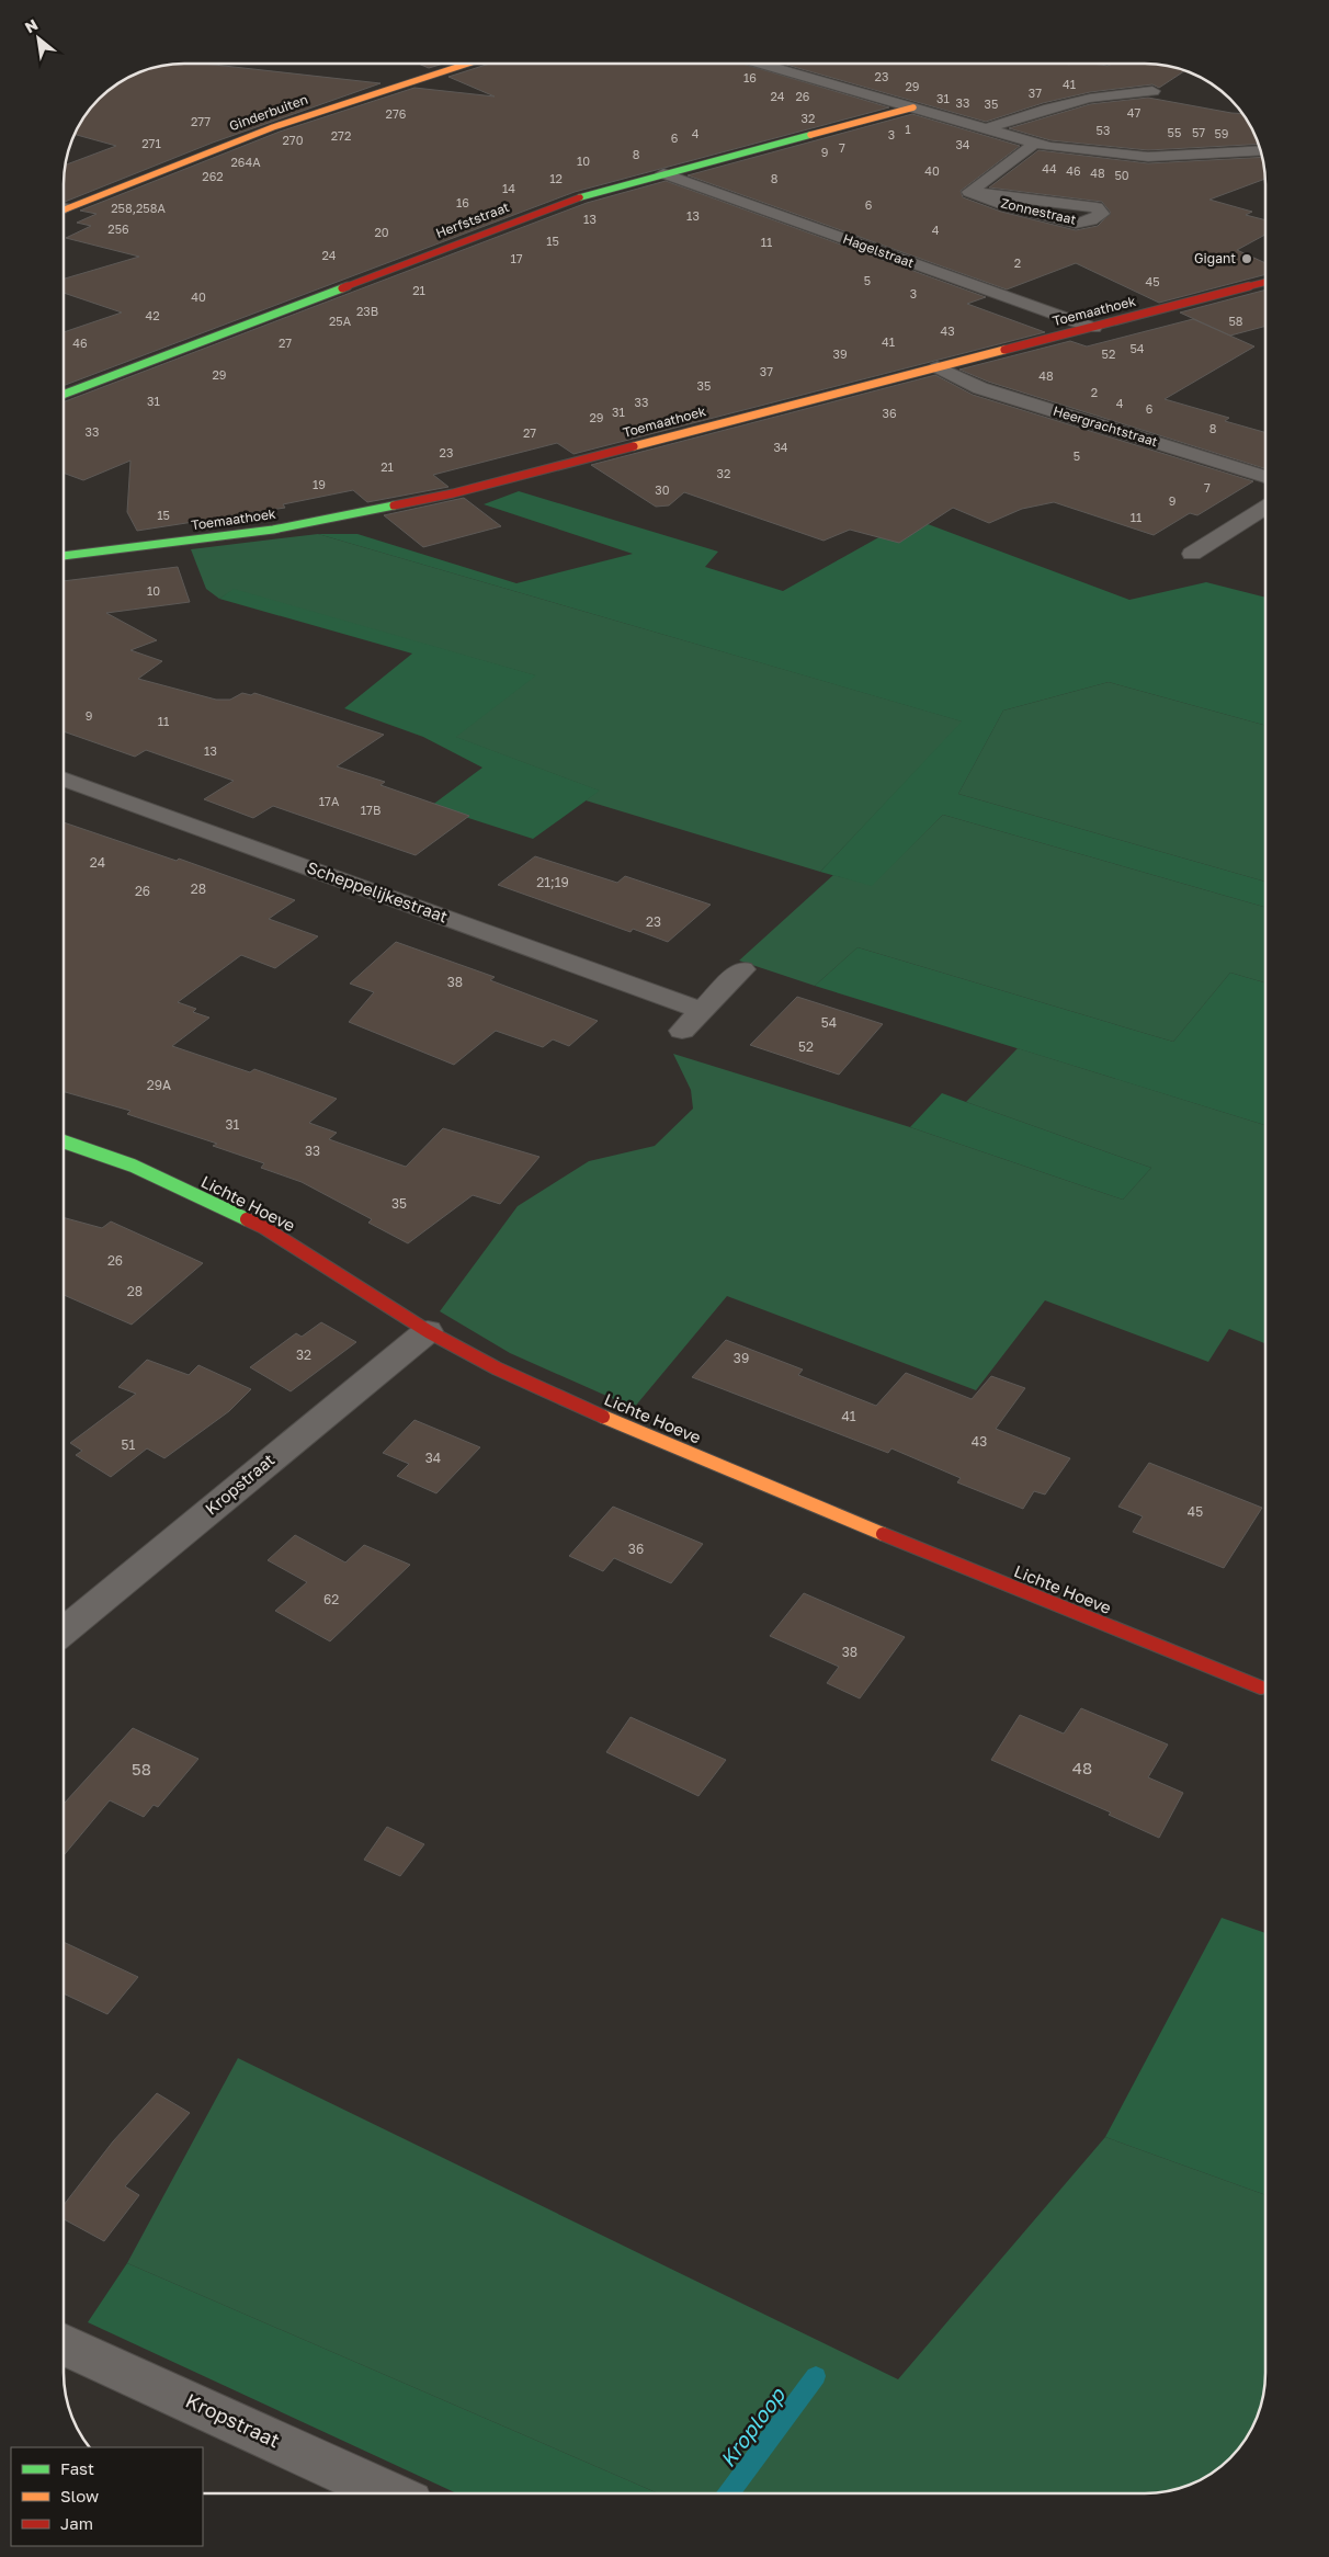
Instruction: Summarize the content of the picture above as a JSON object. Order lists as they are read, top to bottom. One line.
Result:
{"streets":{"street":["Ginderbuiten","Zonnestraat","Herfststraat","Hagelstraat","Toemaathoek","Heergrachtstraat","Scheppelijkestraat","Lichte Hoeve","Kropstraat"]},"crossings":[["Herfststraat","Hagelstraat"],["Hagelstraat","Toemaathoek"],["Toemaathoek","Heergrachtstraat"],["Lichte Hoeve","Kropstraat"]],"water":["Kroploop"],"places":["Gigant"],"house_numbers":["23","16","41","29","37","24","26","31","33","35","47","276","32","277","1","53","55","57","4","59","3","272","6","270","271","34","7","9","8","10","264A","44","40","46","48","50","262","12","8","14","16","6","258,258A","13","13","256","4","20","15","11","24","17","2","5","45","21","3","40","23B","42","25A","58","43","41","46","27","54","39","52","37","29","48","35","2","31","33","4","6","31","36","29","8","33","27","34","23","5","21","32","19","7","30","9","15","11","10","9","11","13","17A","17B","24","21;19","28","26","23","38","54","52","29A","31","33","35","26","28","32","39","41","43","51","34","45","36","62","38","48","58"],"legend":["Fast","Slow","Jam"],"north":"top left"}
